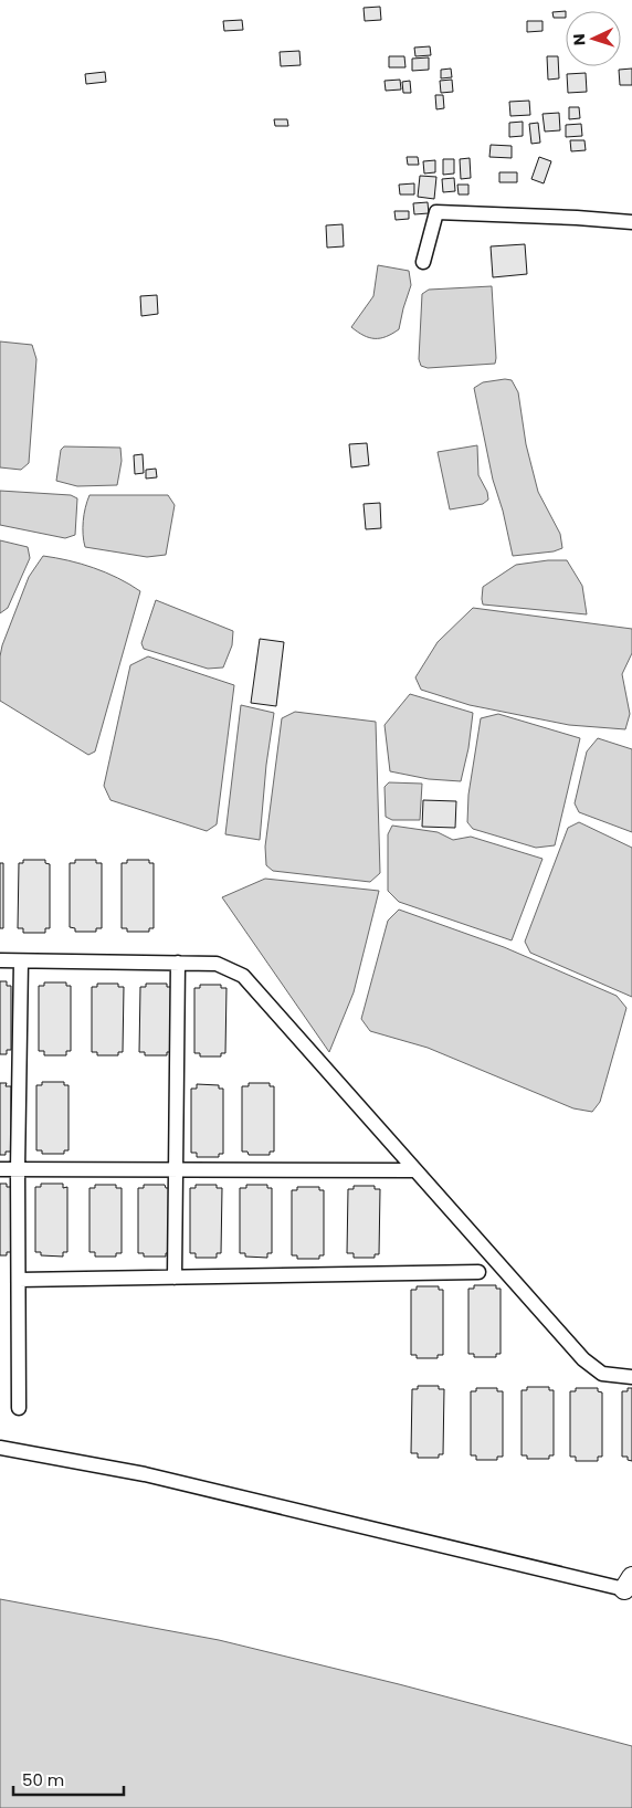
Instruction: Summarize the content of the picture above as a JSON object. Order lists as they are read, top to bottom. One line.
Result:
{"scale_bar":"50 m","north":"left"}
